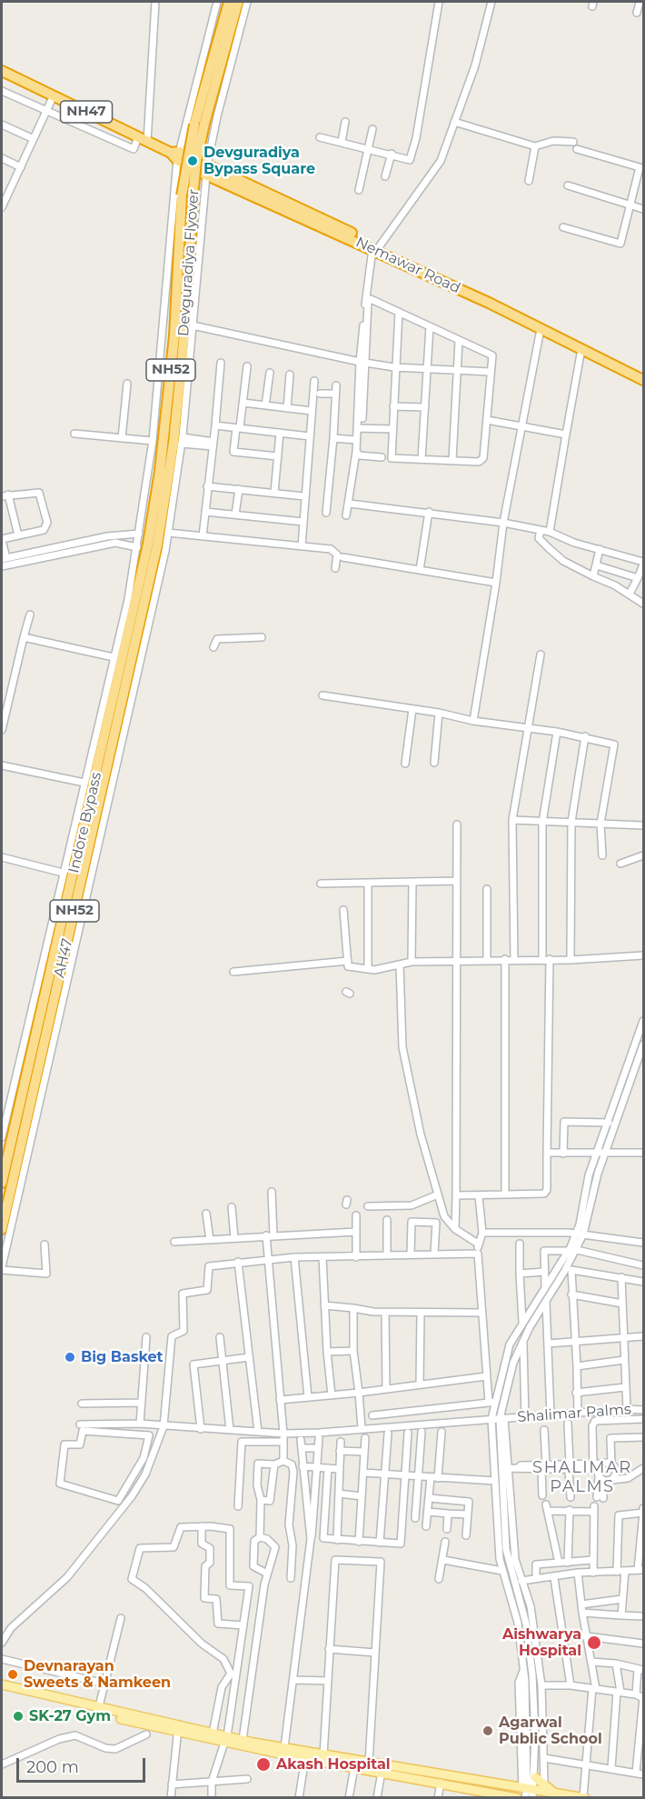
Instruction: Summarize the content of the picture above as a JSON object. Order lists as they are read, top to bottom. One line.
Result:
{"streets":{"highway":["NH47","Devguradiya Flyover","Nemawar Road","NH52","Indore Bypass","AH47"],"street":["Shalimar Palms"]},"crossings":[["Devguradiya Flyover","Indore Bypass"],["Devguradiya Flyover","AH47"],["Indore Bypass","AH47"]],"districts":["SHALIMAR PALMS"],"places":["Devguradiya Bypass Square","Big Basket","Aishwarya Hospital","Devnarayan Sweets & Namkeen","SK-27 Gym","Agarwal Public School","Akash Hospital"],"scale_bar":"200 m"}
